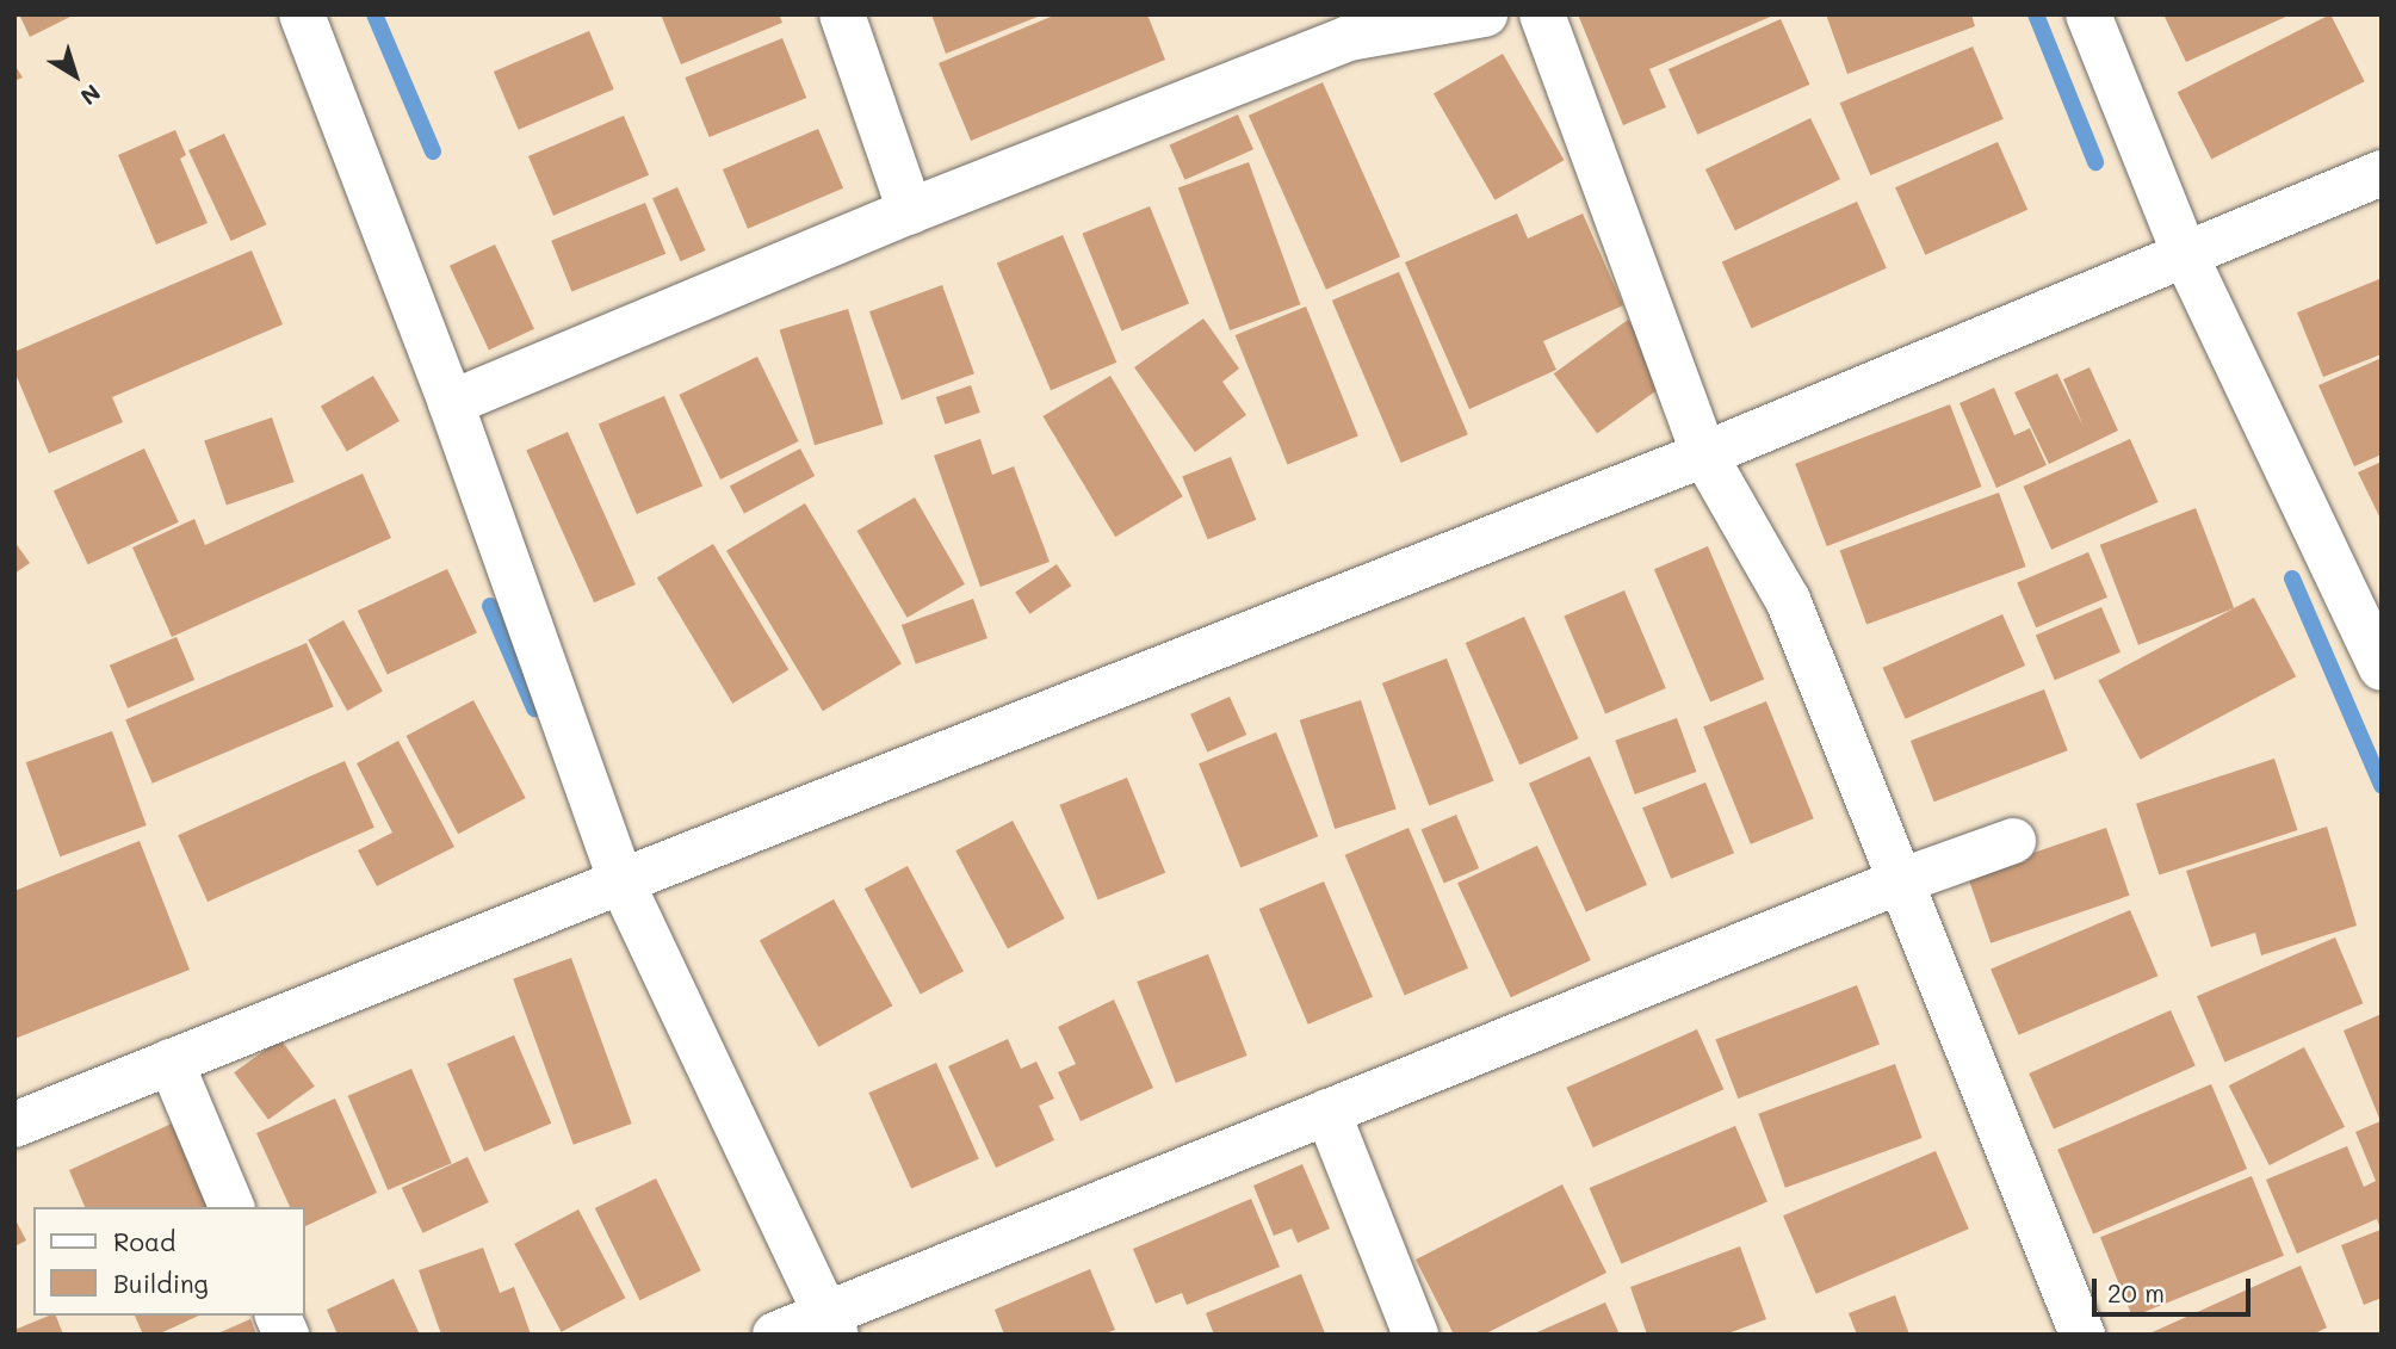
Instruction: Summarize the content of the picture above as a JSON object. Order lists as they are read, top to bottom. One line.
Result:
{"legend":["Road","Building"],"scale_bar":"20 m","north":"bottom right"}
